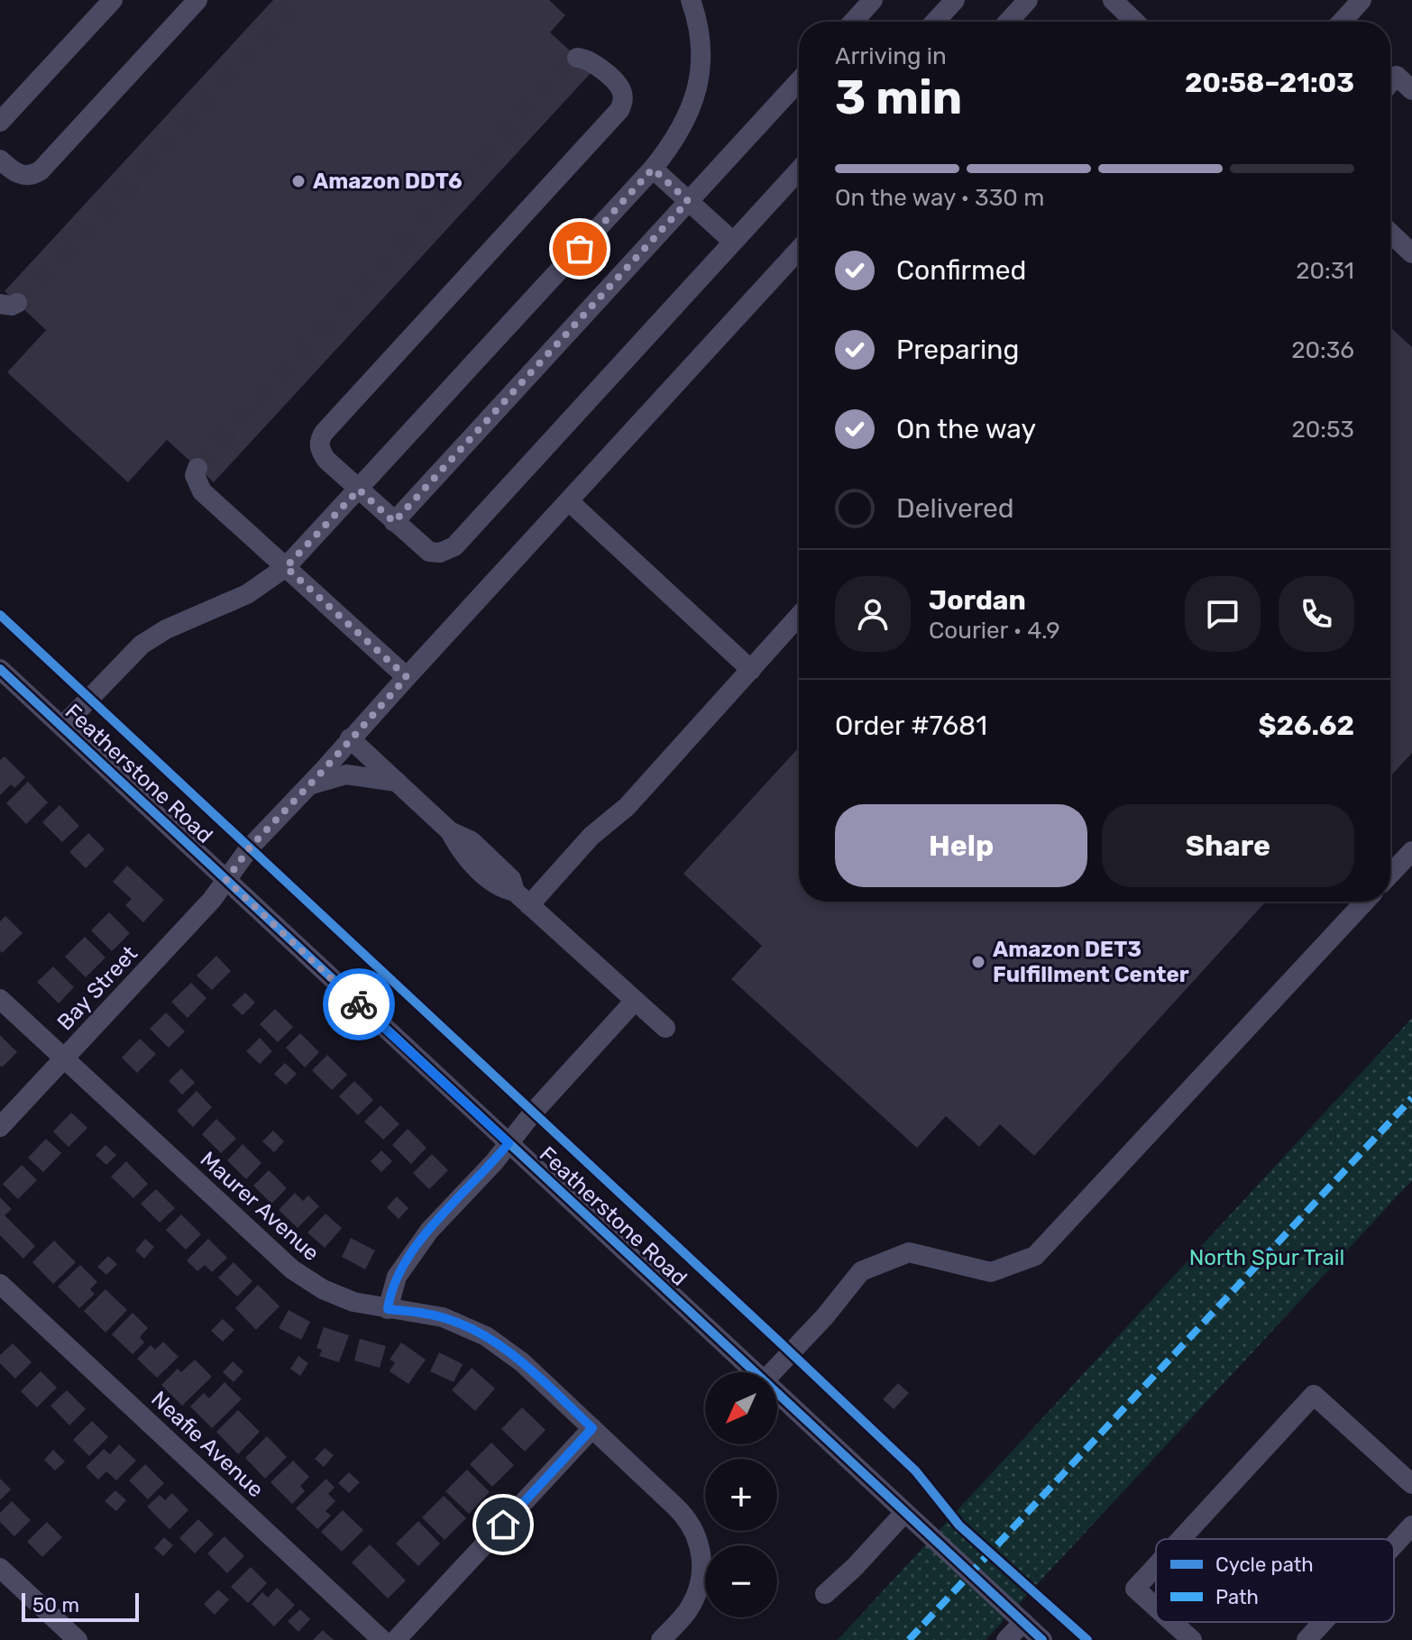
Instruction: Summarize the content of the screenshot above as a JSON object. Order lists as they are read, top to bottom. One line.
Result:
{"streets":{"street":["Featherstone Road","Bay Street","Maurer Avenue","Neafie Avenue"]},"crossings":[["Featherstone Road","Bay Street"],["Bay Street","Maurer Avenue"]],"parks":["North Spur Trail"],"places":["Amazon DDT6","Amazon DET3 Fulfillment Center"],"legend":["Cycle path","Path"],"scale_bar":"50 m","north":"bottom left","page":{"heading":["3 min","Arriving in","20:58–21:03"],"panel":["Jordan","Courier · 4.9","Order #7681","$26.62"],"bar":"On the way · 330 m","list":[["Confirmed","20:31"],["Preparing","20:36"],["On the way","20:53"],"Delivered"],"buttons":["Help","Share"],"map_buttons":["+","−"],"scale":"50 m"}}
